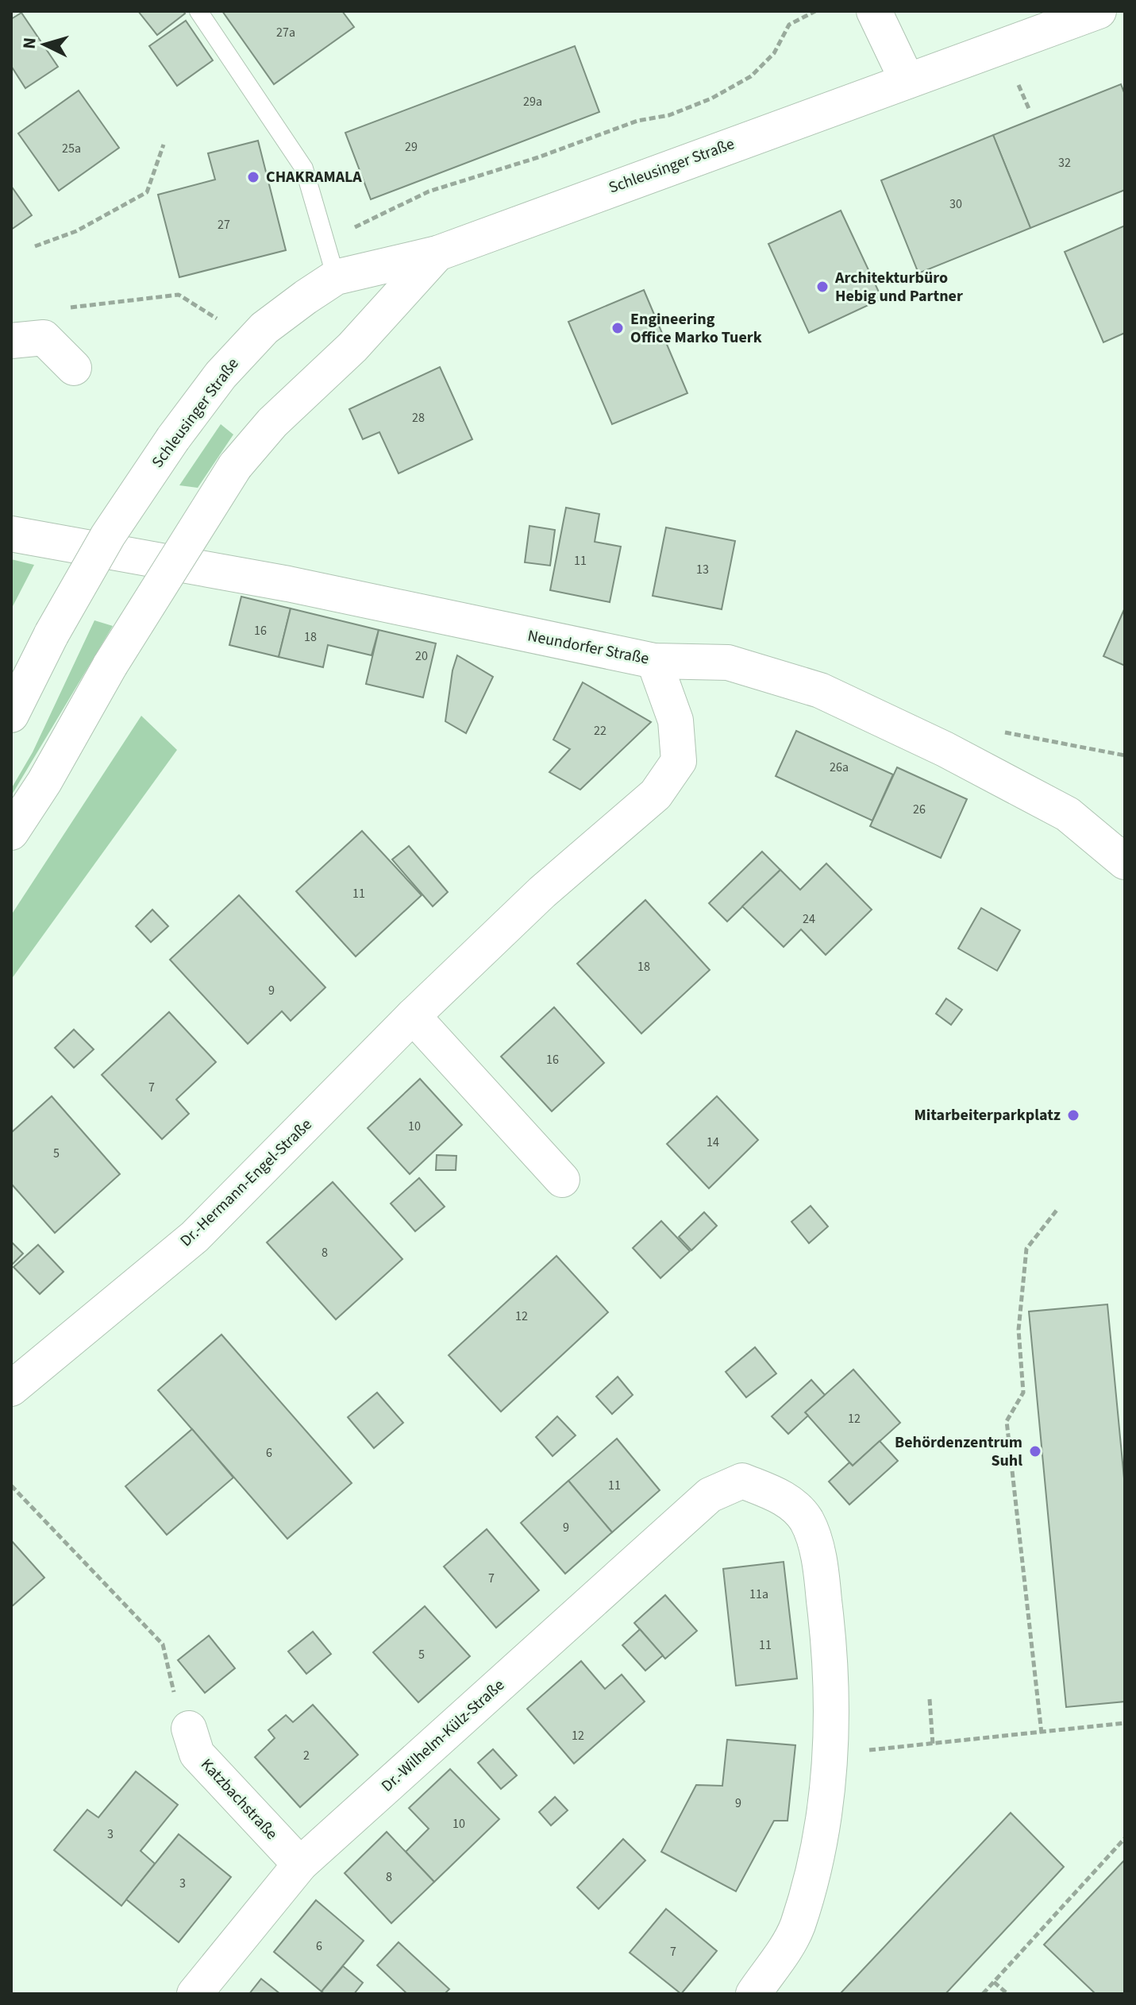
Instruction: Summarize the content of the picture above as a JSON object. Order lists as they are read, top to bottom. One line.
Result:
{"streets":{"street":["Schleusinger Straße","Neundorfer Straße","Dr.-Hermann-Engel-Straße","Dr.-Wilhelm-Külz-Straße","Katzbachstraße"]},"crossings":[["Neundorfer Straße","Dr.-Hermann-Engel-Straße"],["Dr.-Wilhelm-Külz-Straße","Katzbachstraße"]],"places":["CHAKRAMALA","Architekturbüro Hebig und Partner","Engineering Office Marko Tuerk","Mitarbeiterparkplatz","Behördenzentrum Suhl"],"house_numbers":["27a","29a","29","25a","32","30","27","28","11","13","16","18","20","22","26a","26","11","24","18","9","16","7","10","14","5","8","12","12","6","11","9","7","11a","11","5","12","2","9","10","3","8","3","6","7"],"north":"left"}
